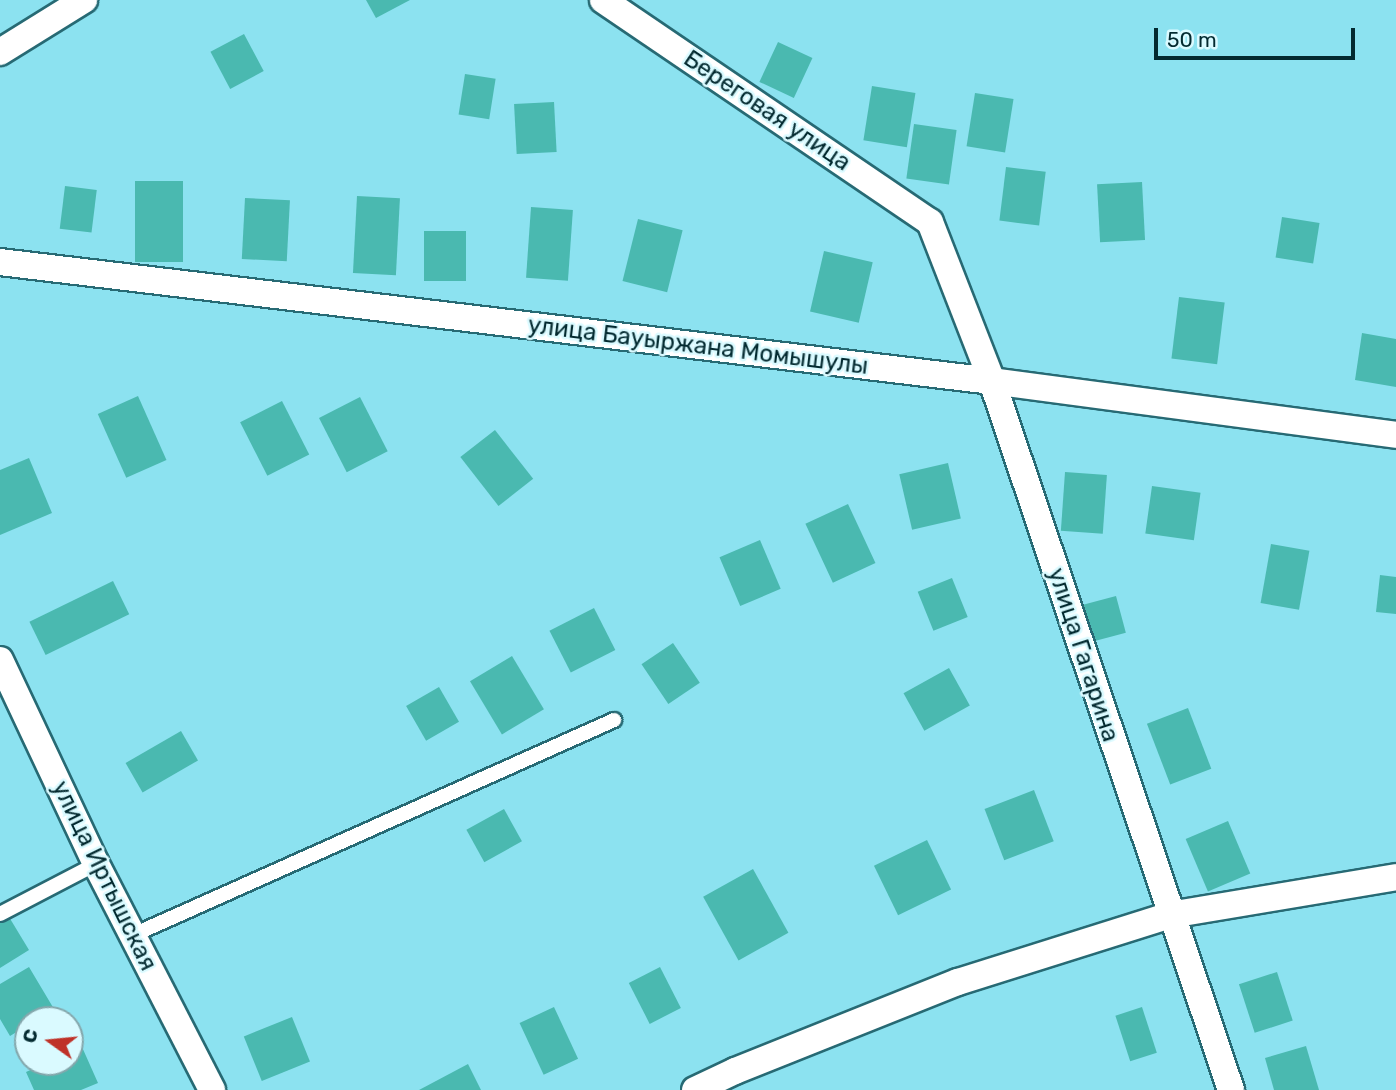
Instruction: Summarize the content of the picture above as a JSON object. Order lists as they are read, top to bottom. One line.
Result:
{"streets":{"street":["Береговая улица","улица Бауыржана Момышулы","улица Гагарина","улица Иртышская"]},"crossings":[["Береговая улица","улица Гагарина"],["улица Бауыржана Момышулы","улица Гагарина"]],"scale_bar":"50 m","north":"left"}
